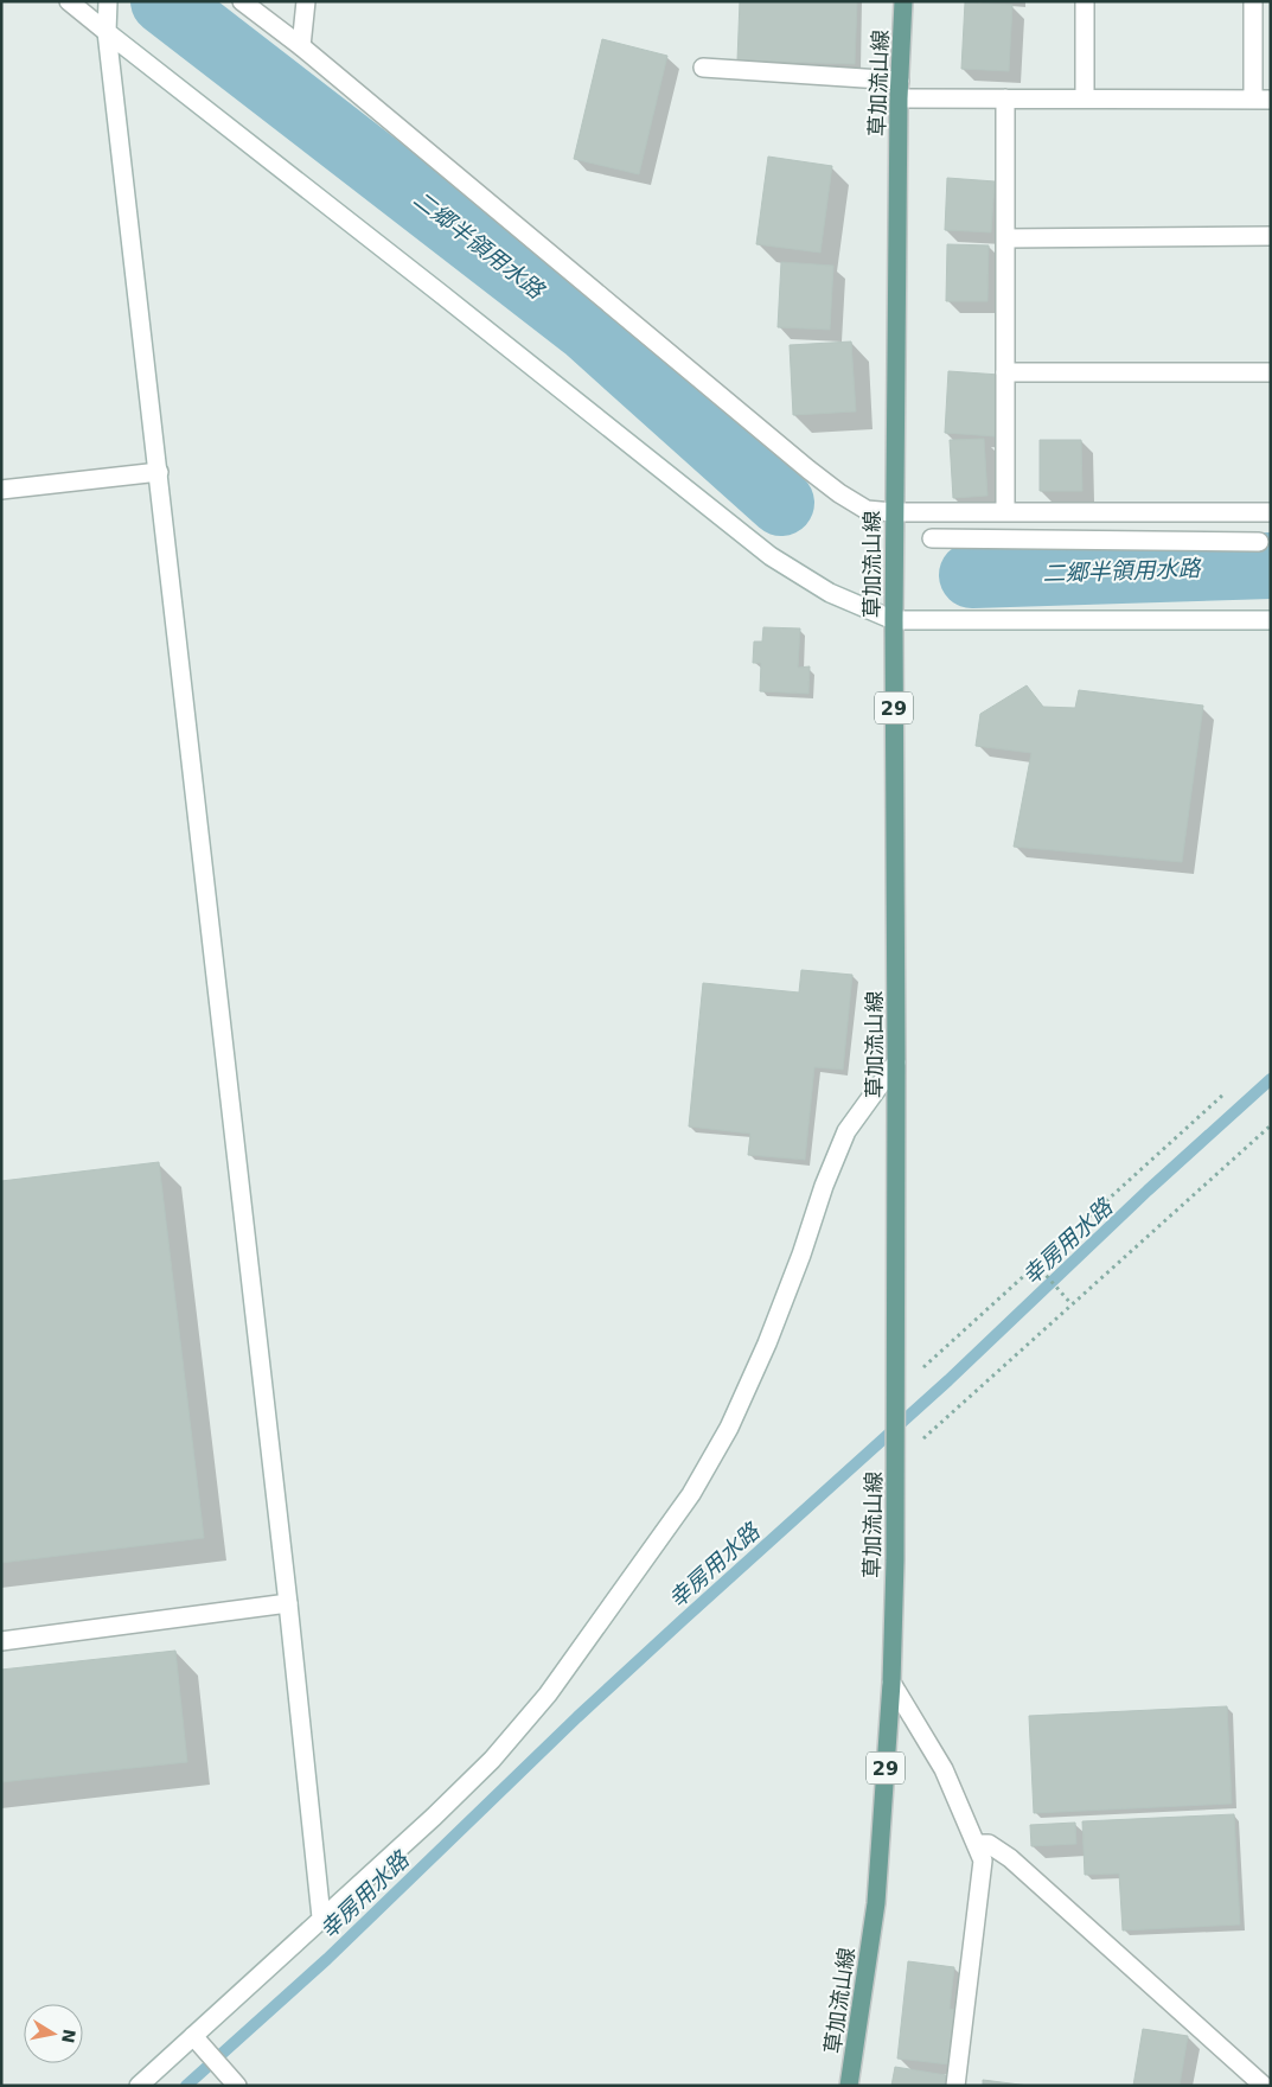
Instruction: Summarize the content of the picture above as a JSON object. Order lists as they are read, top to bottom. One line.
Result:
{"streets":{"main road":["草加流山線","29"]},"water":["二郷半領用水路","幸房用水路"],"north":"right"}
